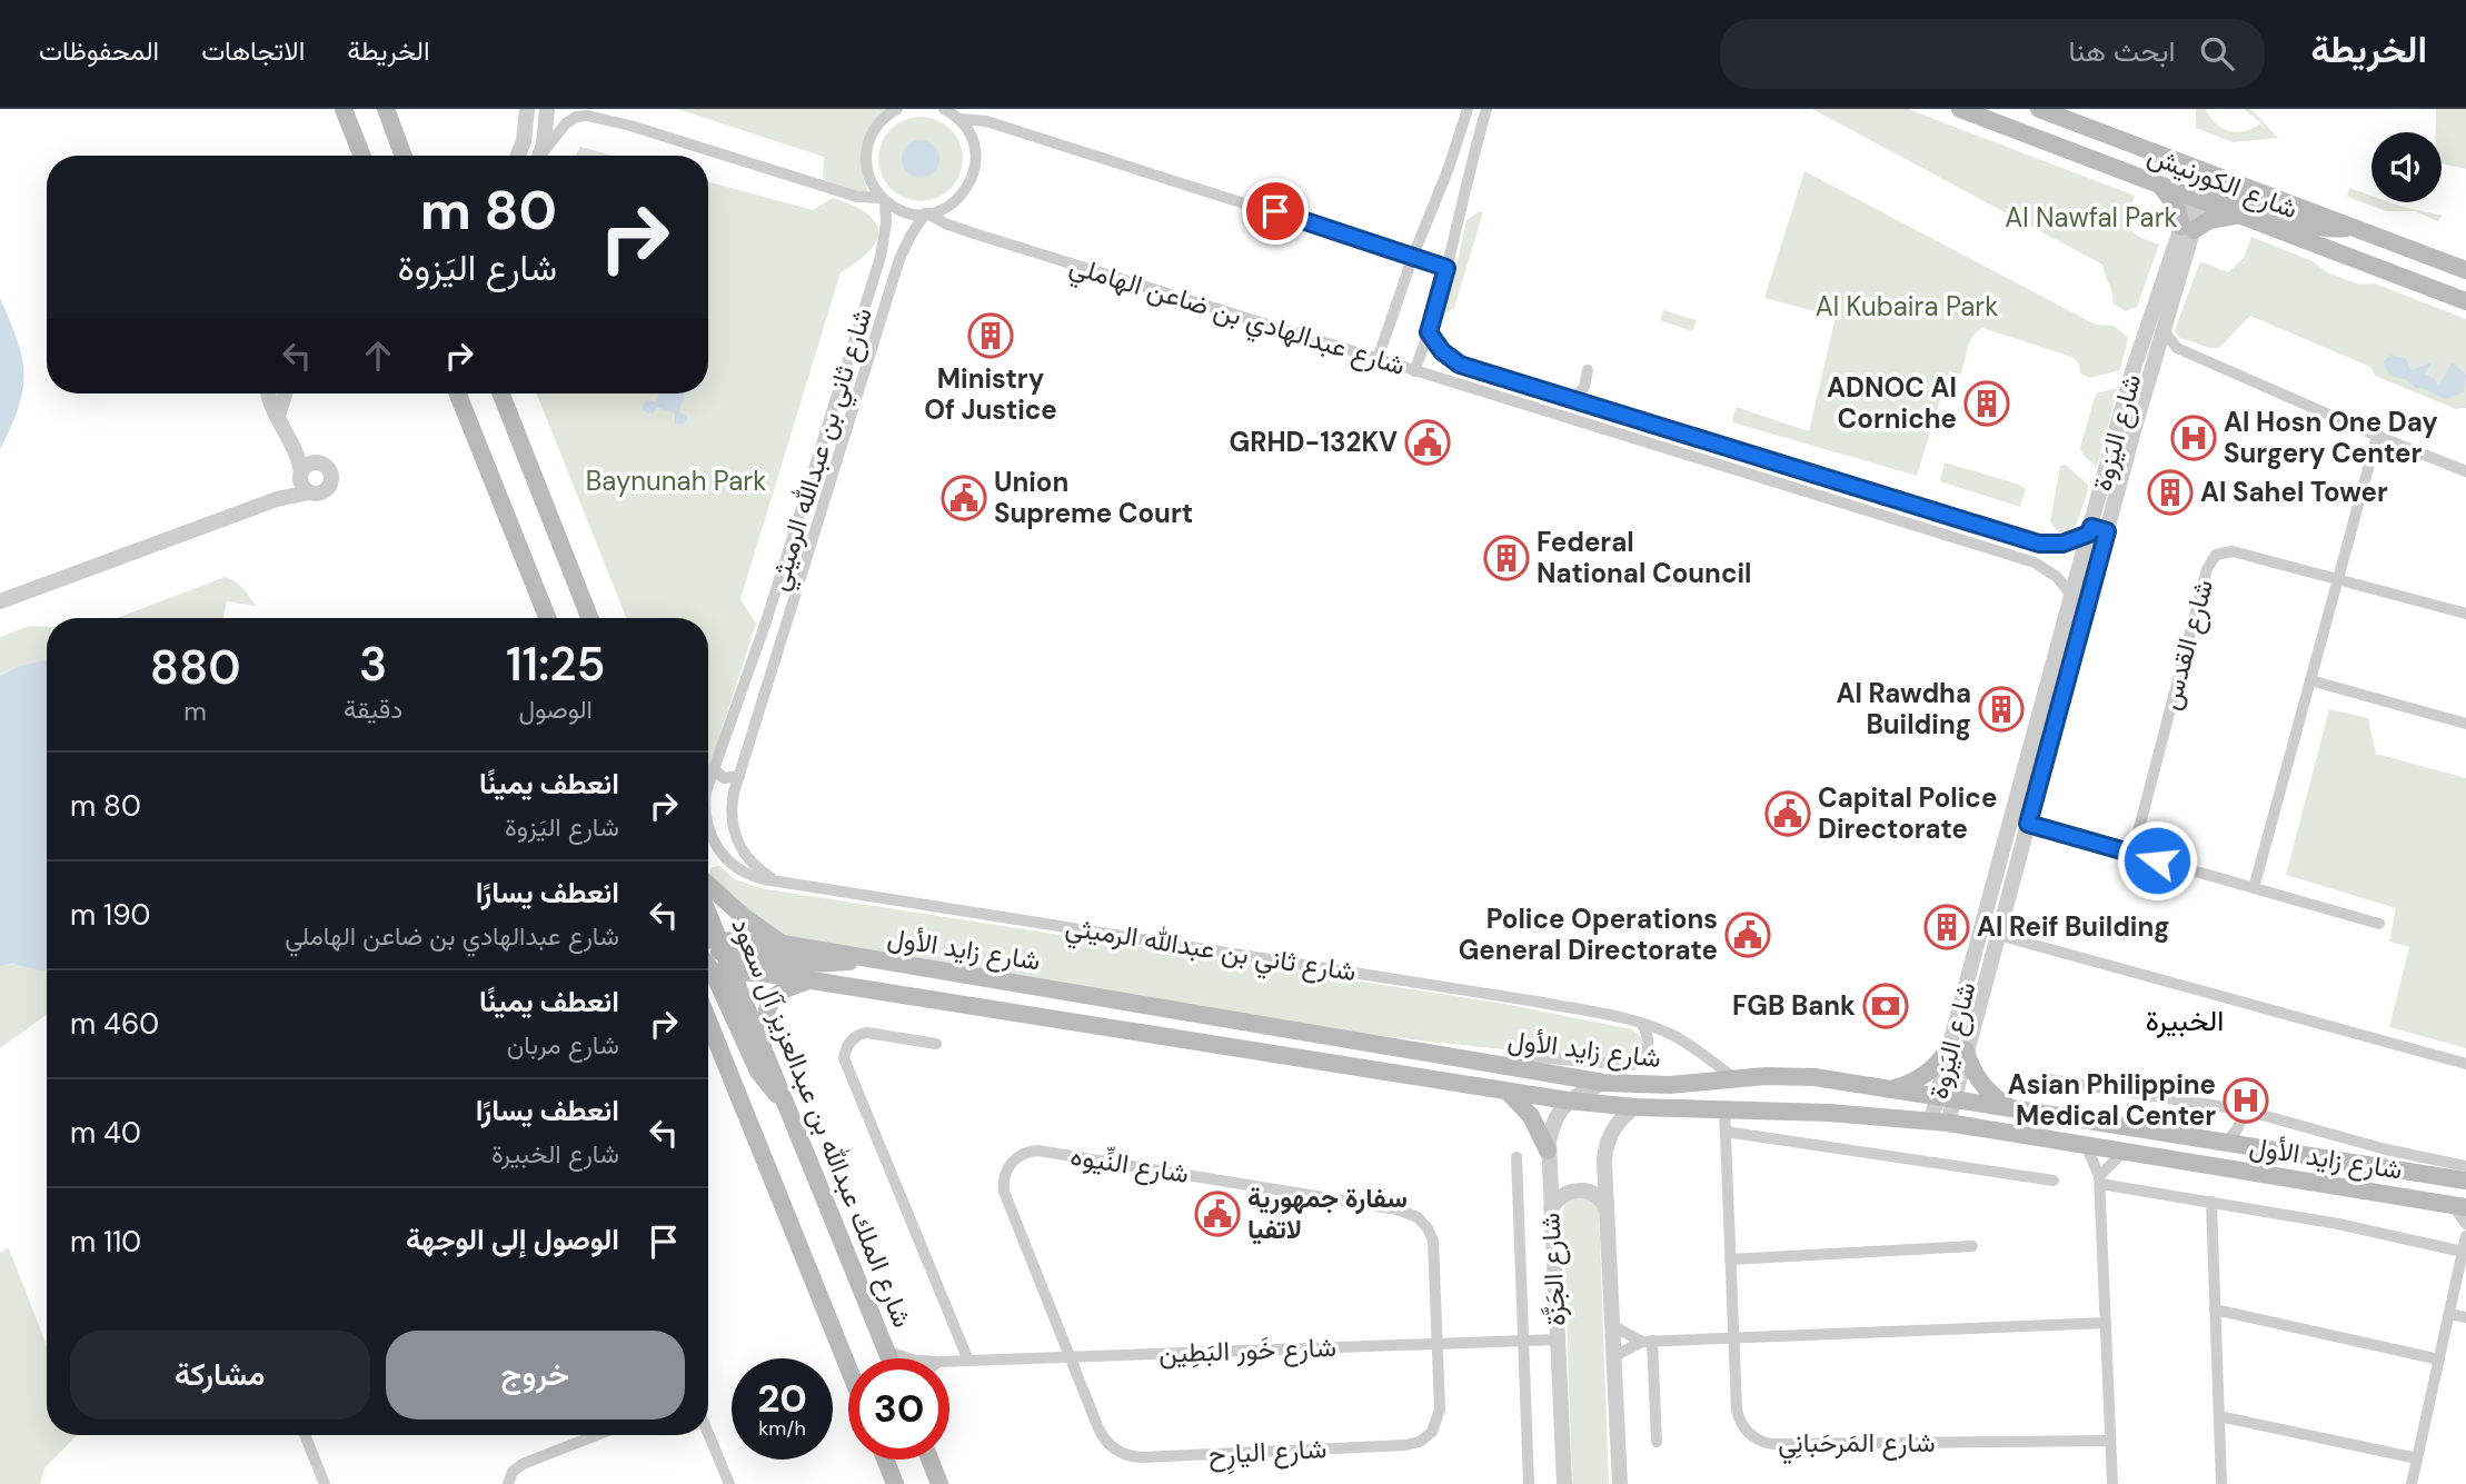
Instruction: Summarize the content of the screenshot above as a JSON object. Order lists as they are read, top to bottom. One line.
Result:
{"streets":{"main road":["شارع الكورنيش","شارع زايد الأول","شارع الملك عبدالله بن عبدالعزيز آل سعود"],"street":["شارع عبدالهادي بن ضاعن الهاملي","شارع اليَزوة","شارع ثاني بن عبدالله الرميثي","شارع القدس","شارع النِّيوه","شارع الجَزَّة","شارع خَور البَطِين","شارع المَرحَبانِي","شارع اليارِح"]},"crossings":[["شارع الكورنيش","شارع اليَزوة"],["شارع عبدالهادي بن ضاعن الهاملي","شارع اليَزوة"],["شارع عبدالهادي بن ضاعن الهاملي","شارع ثاني بن عبدالله الرميثي"],["شارع اليَزوة","شارع زايد الأول"],["شارع ثاني بن عبدالله الرميثي","شارع زايد الأول"],["شارع زايد الأول","شارع الملك عبدالله بن عبدالعزيز آل سعود"],["شارع زايد الأول","شارع الجَزَّة"],["شارع زايد الأول","شارع المَرحَبانِي"],["شارع الملك عبدالله بن عبدالعزيز آل سعود","شارع خَور البَطِين"],["شارع النِّيوه","شارع خَور البَطِين"],["شارع النِّيوه","شارع اليارِح"],["شارع الجَزَّة","شارع خَور البَطِين"],["شارع خَور البَطِين","شارع اليارِح"]],"districts":["الخبيرة"],"parks":["Al Nawfal Park","Al Kubaira Park","Baynunah Park"],"places":{"building":["Ministry Of Justice","ADNOC Al Corniche","Al Sahel Tower","Federal National Council","Al Rawdha Building","Al Reif Building"],"hospital":["Al Hosn One Day Surgery Center","Asian Philippine Medical Center"],"public building":["GRHD-132KV","Union Supreme Court","Capital Police Directorate","Police Operations General Directorate","سفارة جمهورية لاتفيا"],"bank":["FGB Bank"]},"page":{"header":"الخريطة","search":"ابحث هنا","nav":["الخريطة","الاتجاهات","المحفوظات"],"turn":["80 m","شارع اليَزوة"],"eta":["11:25","الوصول","3","دقيقة","880","m"],"list":[{"name":"انعطف يمينًا","note":"شارع اليَزوة","value":"80 m"},{"name":"انعطف يسارًا","note":"شارع عبدالهادي بن ضاعن الهاملي","value":"190 m"},{"name":"انعطف يمينًا","note":"شارع مربان","value":"460 m"},{"name":"انعطف يسارًا","note":"شارع الخبيرة","value":"40 m"},{"name":"الوصول إلى الوجهة","value":"110 m"}],"buttons":["خروج","مشاركة"],"speed":"20 km/h","limit":"30"}}
